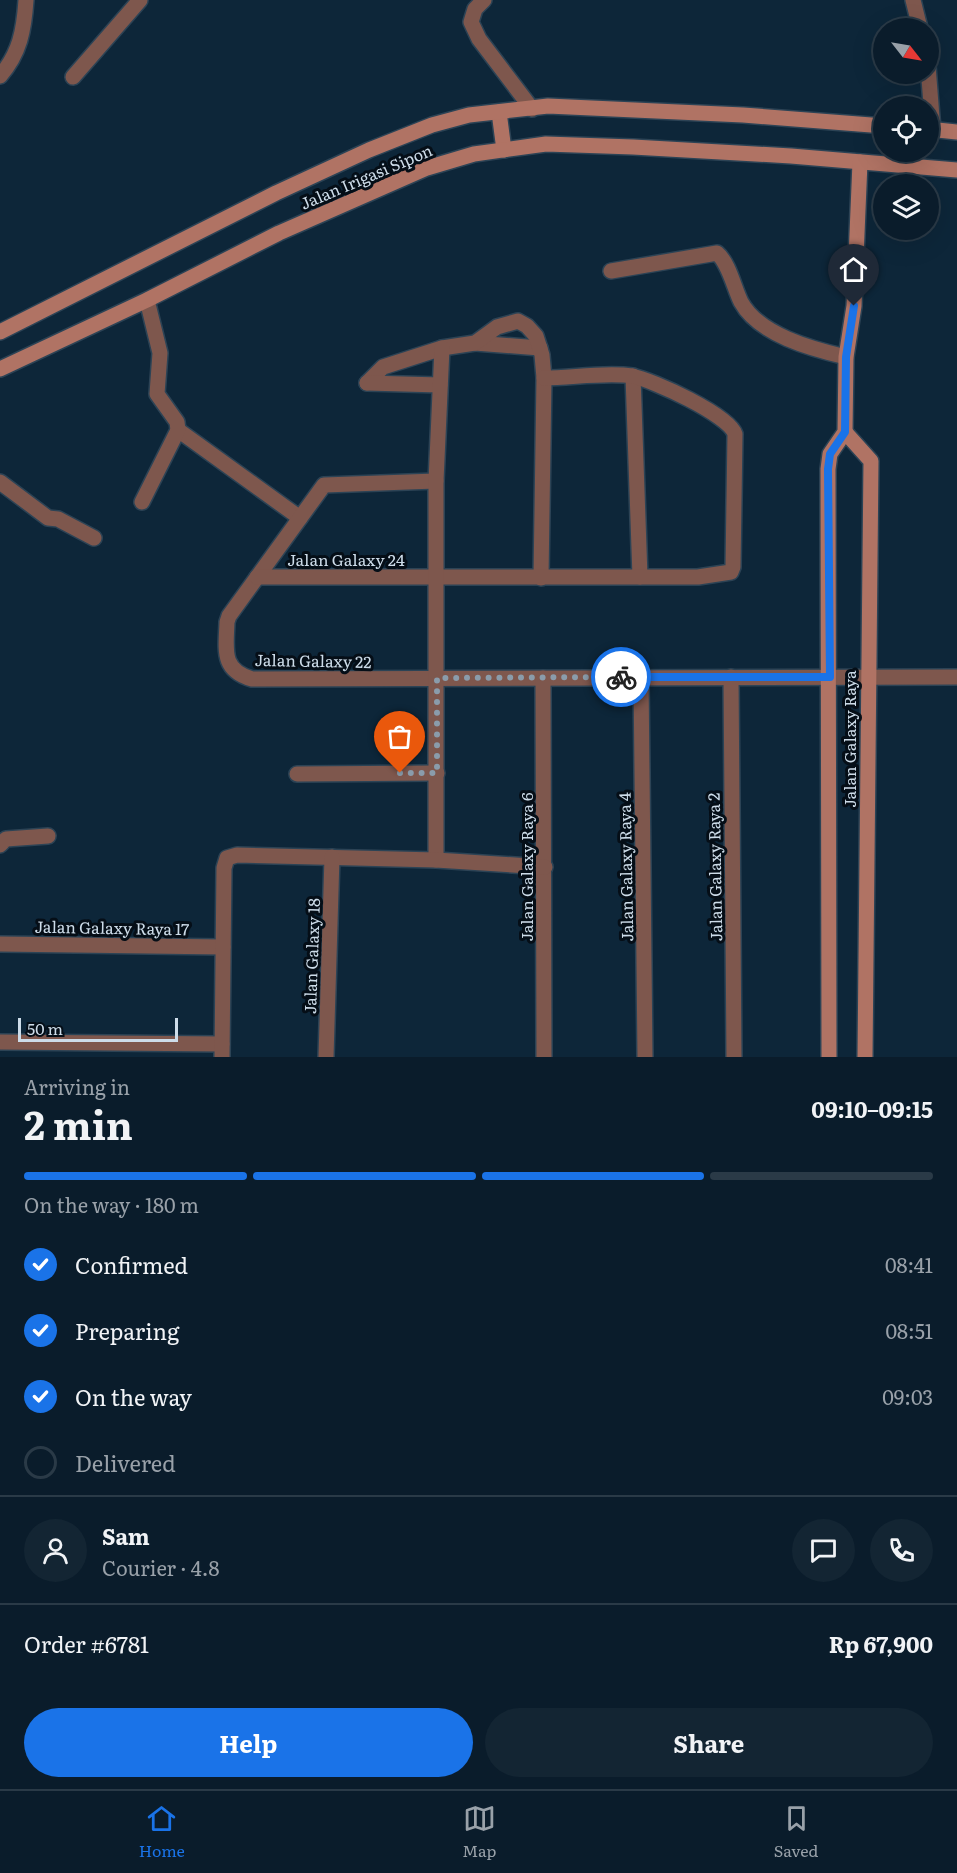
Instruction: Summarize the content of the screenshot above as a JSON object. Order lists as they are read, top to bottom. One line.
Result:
{"streets":{"street":["Jalan Irigasi Sipon","Jalan Galaxy 24","Jalan Galaxy 22","Jalan Galaxy Raya","Jalan Galaxy Raya 6","Jalan Galaxy Raya 4","Jalan Galaxy Raya 2","Jalan Galaxy Raya 17","Jalan Galaxy 18"]},"crossings":[["Jalan Galaxy 24","Jalan Galaxy 22"],["Jalan Galaxy 22","Jalan Galaxy Raya"],["Jalan Galaxy 22","Jalan Galaxy Raya 6"],["Jalan Galaxy 22","Jalan Galaxy Raya 4"],["Jalan Galaxy 22","Jalan Galaxy Raya 2"]],"scale_bar":"50 m","north":"bottom right","page":{"scale":"50 m","heading":["2 min","Arriving in","09:10–09:15"],"panel":["Sam","Courier · 4.8","Order #6781","Rp 67,900"],"bar":"On the way · 180 m","list":[["Confirmed","08:41"],["Preparing","08:51"],["On the way","09:03"],"Delivered"],"buttons":["Help","Share"],"tabs":["Home","Map","Saved"]}}
